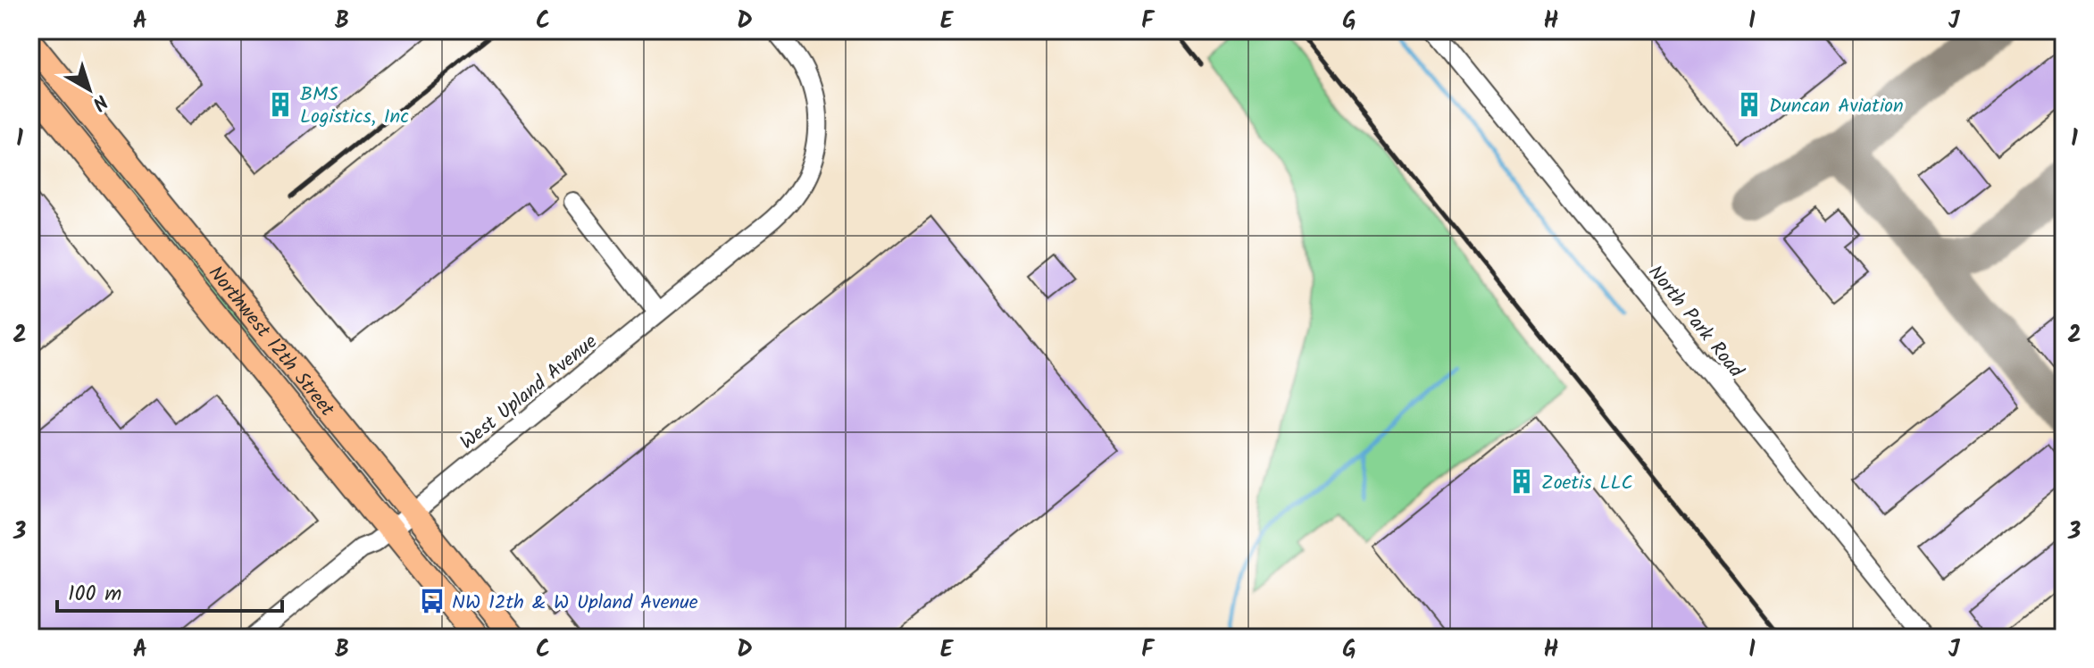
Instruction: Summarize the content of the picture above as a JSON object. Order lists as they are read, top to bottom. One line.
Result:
{"streets":{"main road":["Northwest 12th Street"],"street":["North Park Road","West Upland Avenue"]},"crossings":[["Northwest 12th Street","West Upland Avenue"]],"places":{"building":["BMS Logistics, Inc","Duncan Aviation","Zoetis LLC"],"bus stop":["NW 12th & W Upland Avenue"]},"scale_bar":"100 m","north":"bottom right","grid":{"columns":["A","B","C","D","E","F","G","H","I","J"],"rows":["1","2","3"]}}
